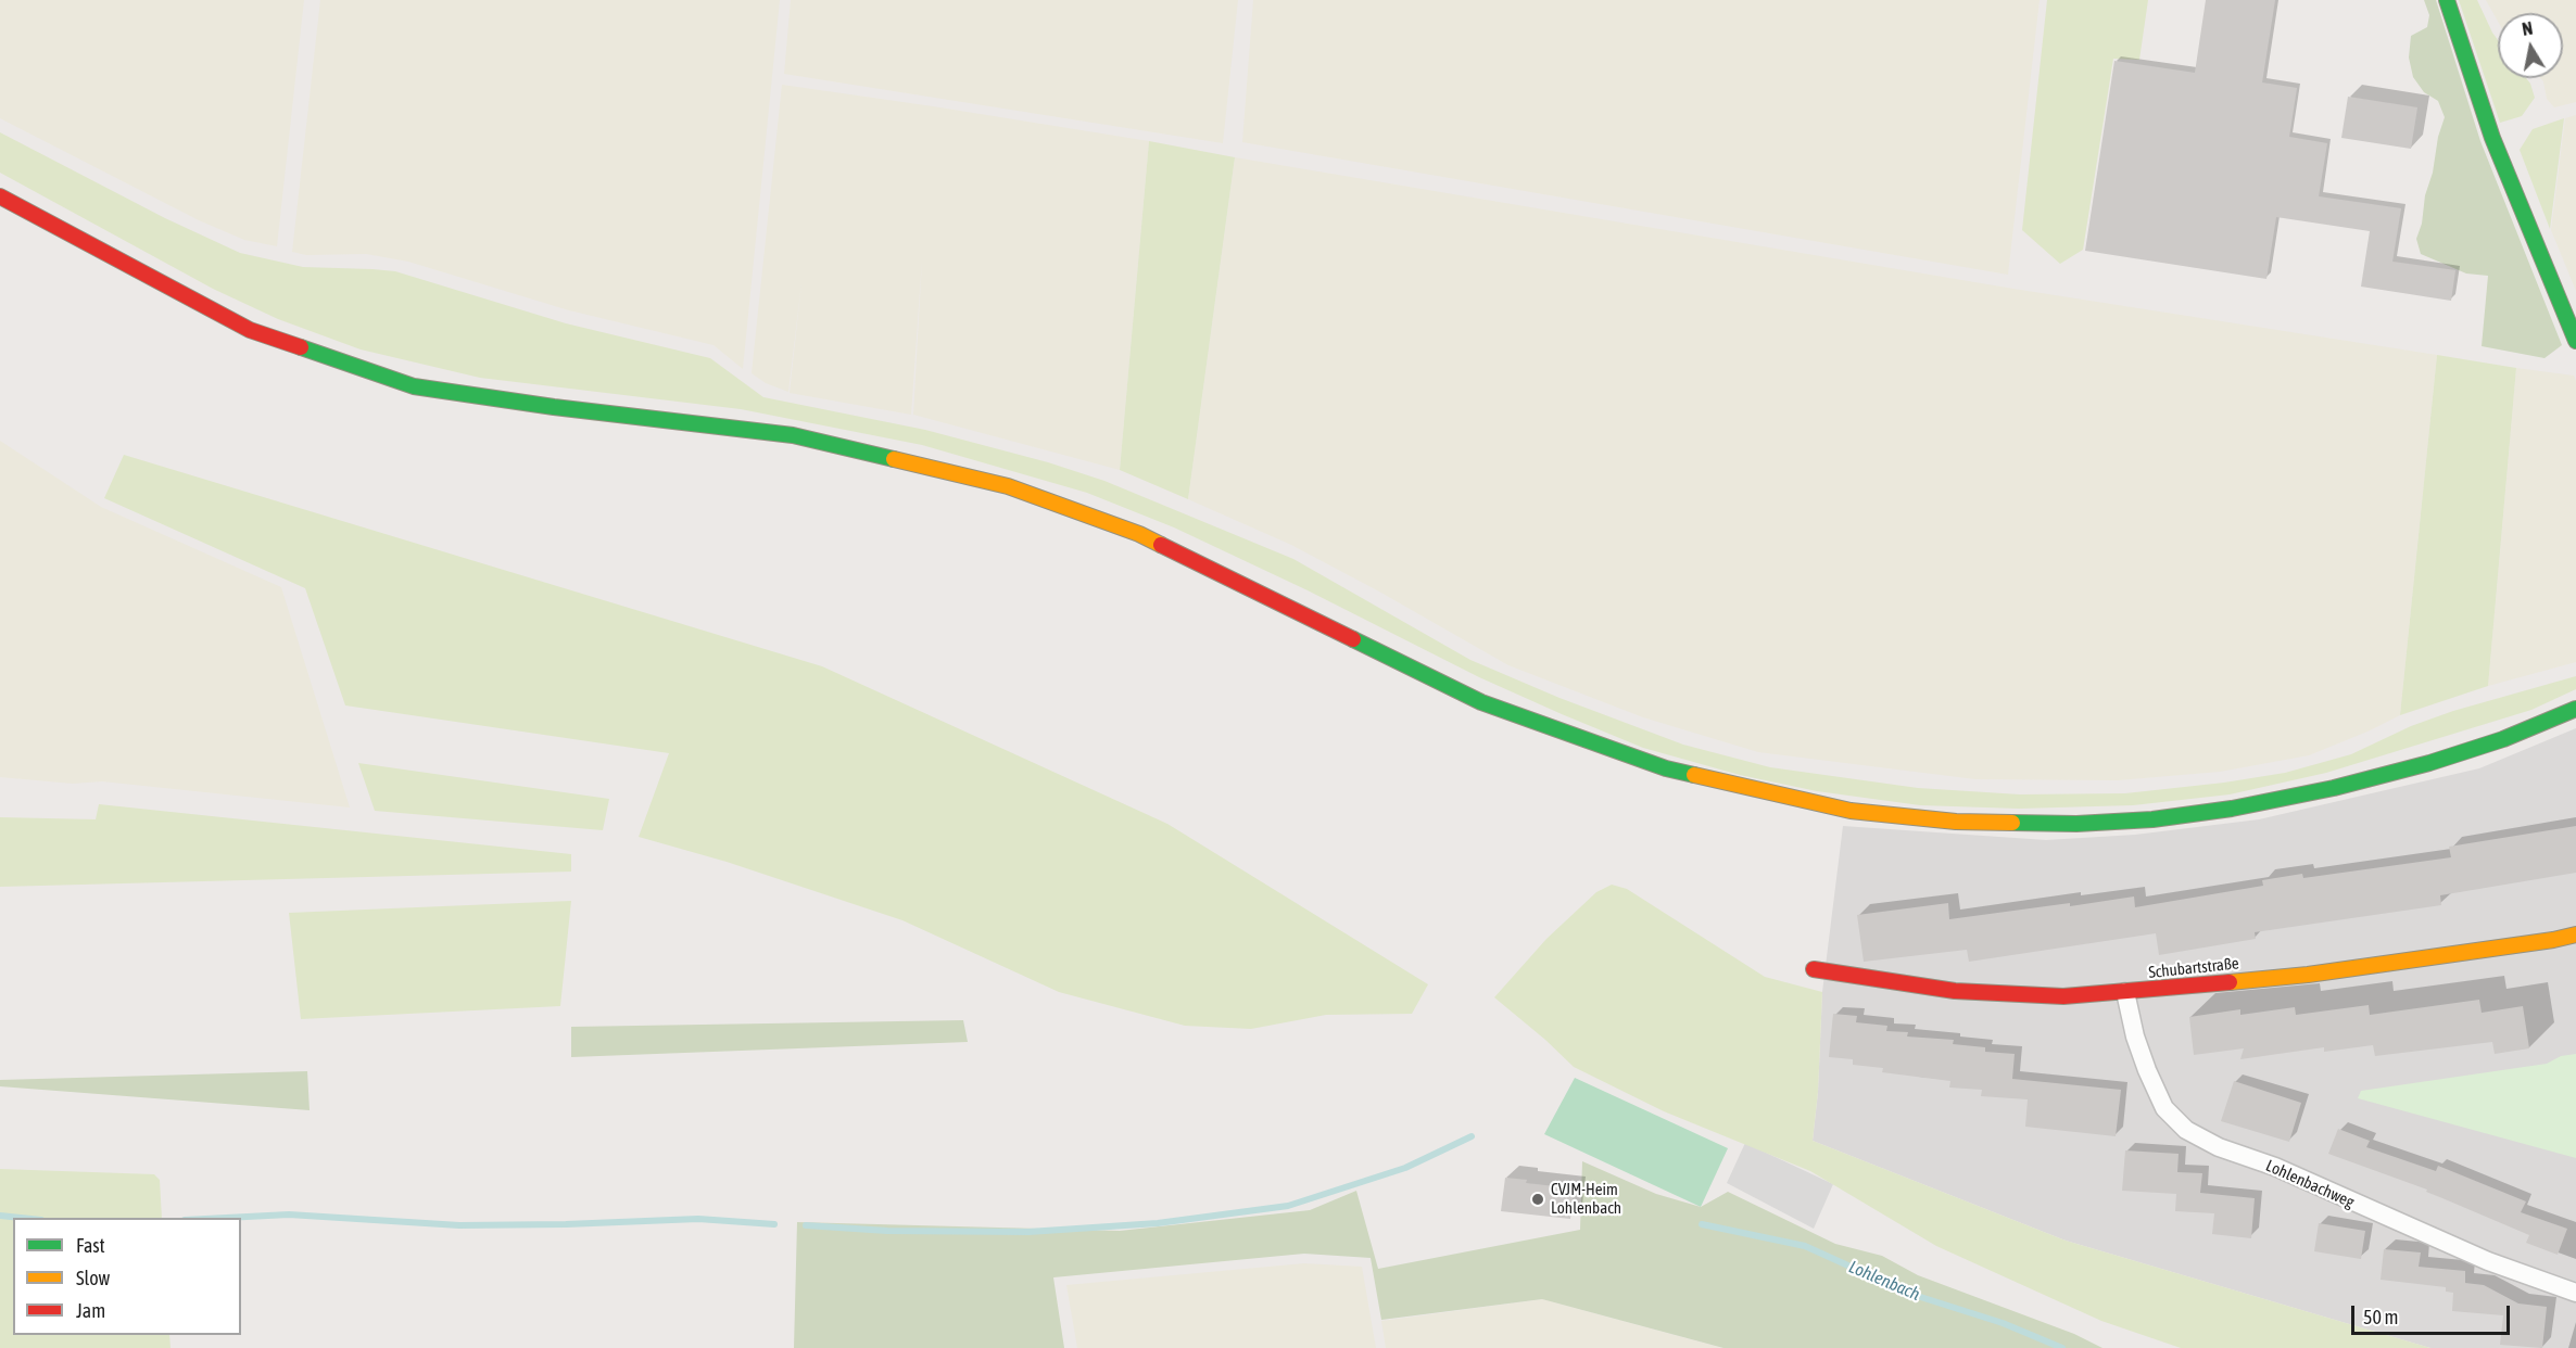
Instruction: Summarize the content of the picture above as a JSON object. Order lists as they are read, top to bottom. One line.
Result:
{"streets":{"main road":["Schubartstraße"],"street":["Lohlenbachweg"]},"crossings":[["Schubartstraße","Lohlenbachweg"]],"water":["Lohlenbach"],"places":["CVJM-Heim Lohlenbach"],"legend":["Fast","Slow","Jam"],"scale_bar":"50 m","north":"top"}
